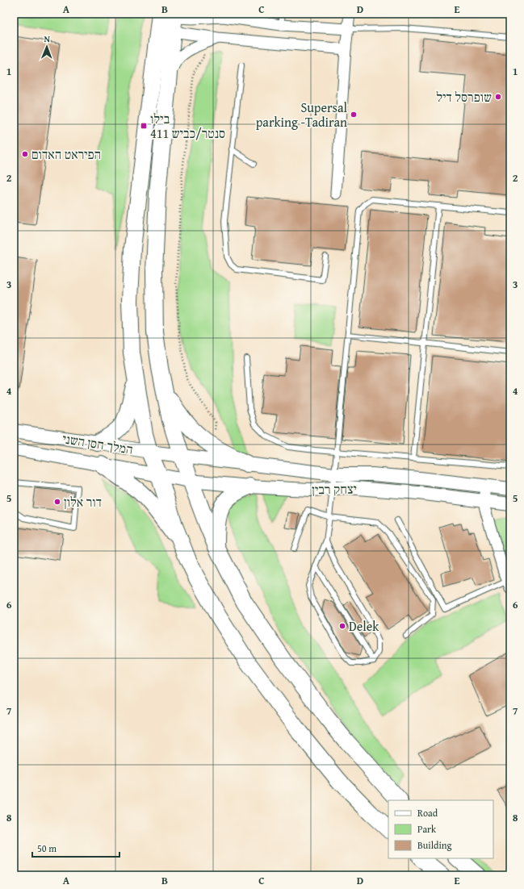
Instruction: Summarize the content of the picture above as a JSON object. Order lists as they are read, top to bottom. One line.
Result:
{"streets":{"street":["המלך חסן השני","יצחק רבין"]},"crossings":[["המלך חסן השני","יצחק רבין"]],"places":{"other":["שופרסל דיל","Supersal parking -Tadiran","הפיראט האדום","דור אלון","Delek"],"transit":["בילו סנטר/כביש 411"]},"legend":["Road","Park","Building"],"scale_bar":"50 m","north":"top","grid":{"columns":["A","B","C","D","E"],"rows":["1","2","3","4","5","6","7","8"]}}
